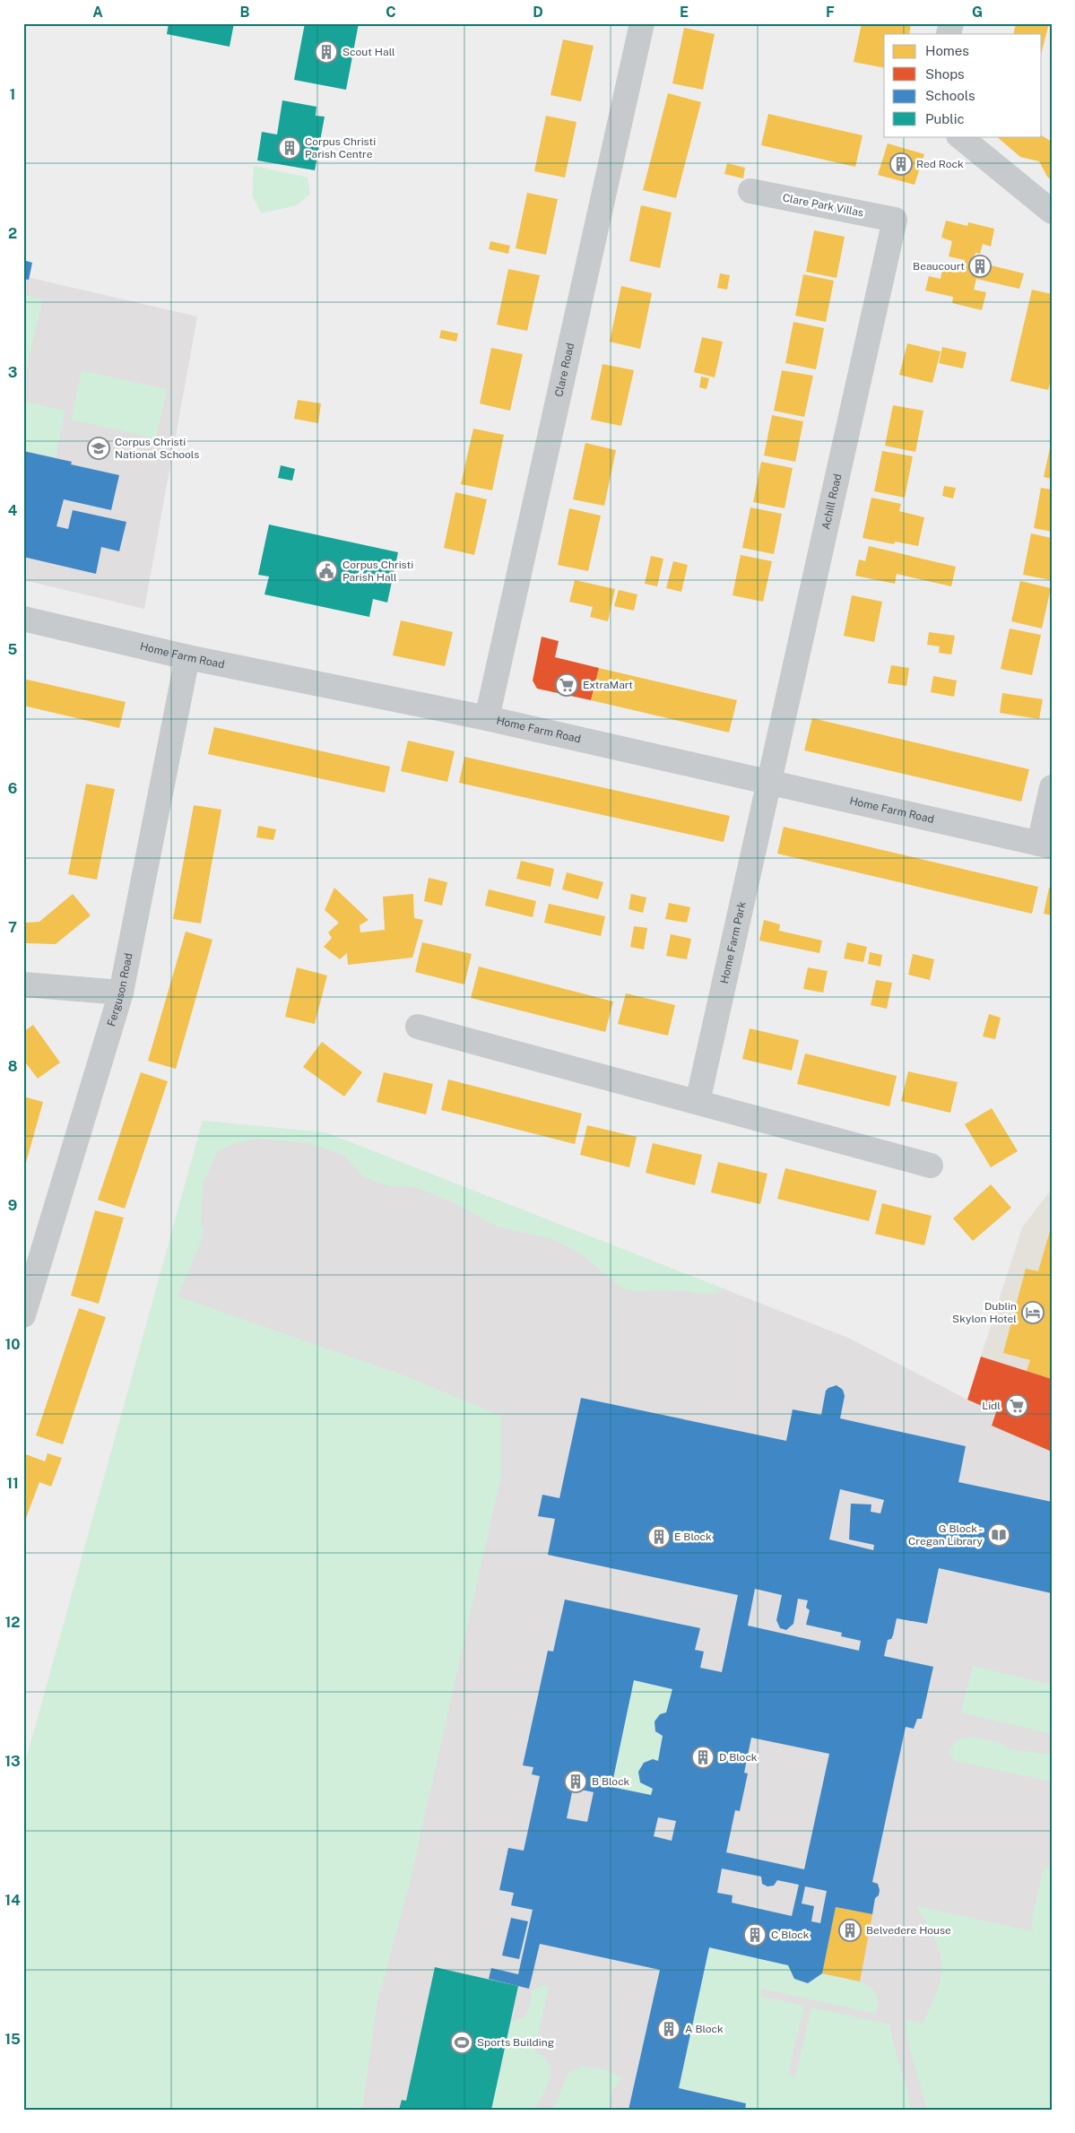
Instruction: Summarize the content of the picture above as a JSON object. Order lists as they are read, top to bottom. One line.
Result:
{"streets":{"street":["Clare Park Villas","Clare Road","Achill Road","Home Farm Road","Home Farm Park","Ferguson Road"]},"crossings":[["Clare Park Villas","Achill Road"],["Clare Road","Home Farm Road"],["Achill Road","Home Farm Road"],["Achill Road","Home Farm Park"],["Home Farm Road","Home Farm Park"],["Home Farm Road","Ferguson Road"]],"places":{"building":["Scout Hall","Corpus Christi Parish Centre","Red Rock","Beaucourt","E Block","D Block","B Block","Belvedere House","C Block","A Block"],"school or university":["Corpus Christi National Schools"],"public building":["Corpus Christi Parish Hall"],"supermarket":["ExtraMart","Lidl"],"hotel":["Dublin Skylon Hotel"],"library":["G Block - Cregan Library"],"sports":["Sports Building"]},"legend":["Homes","Shops","Schools","Public"],"grid":{"columns":["A","B","C","D","E","F","G"],"rows":["1","2","3","4","5","6","7","8","9","10","11","12","13","14","15"]}}
